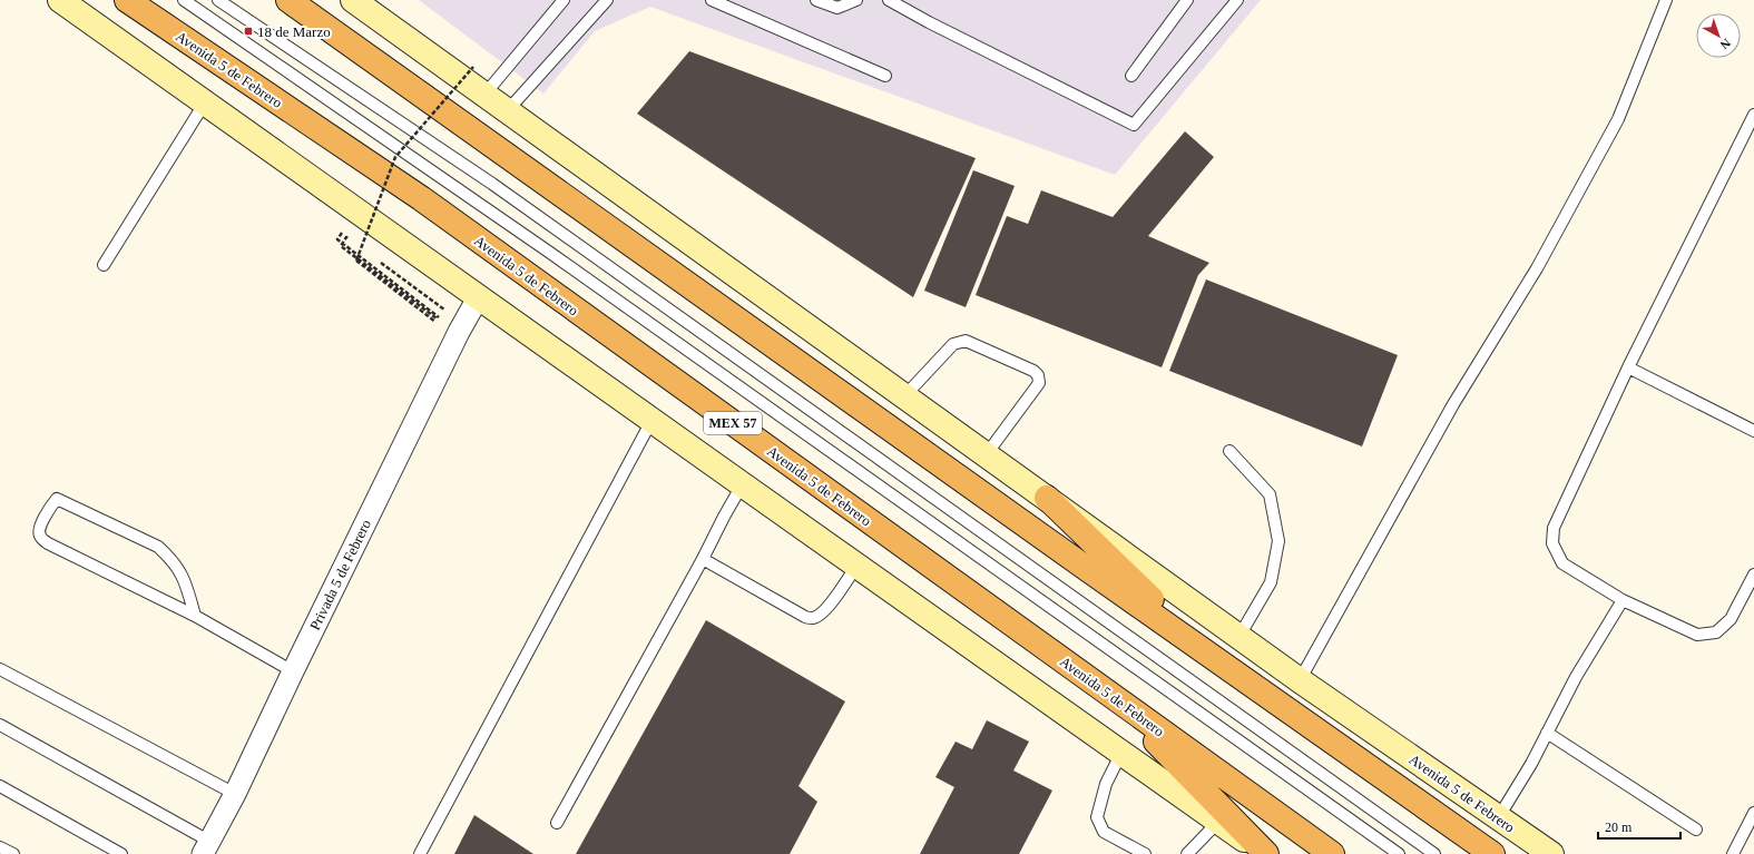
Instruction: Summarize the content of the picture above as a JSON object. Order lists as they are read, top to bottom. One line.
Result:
{"streets":{"highway":["Avenida 5 de Febrero","MEX 57"],"street":["Privada 5 de Febrero"]},"places":{"transit":["18 de Marzo"]},"scale_bar":"20 m","north":"bottom right"}
